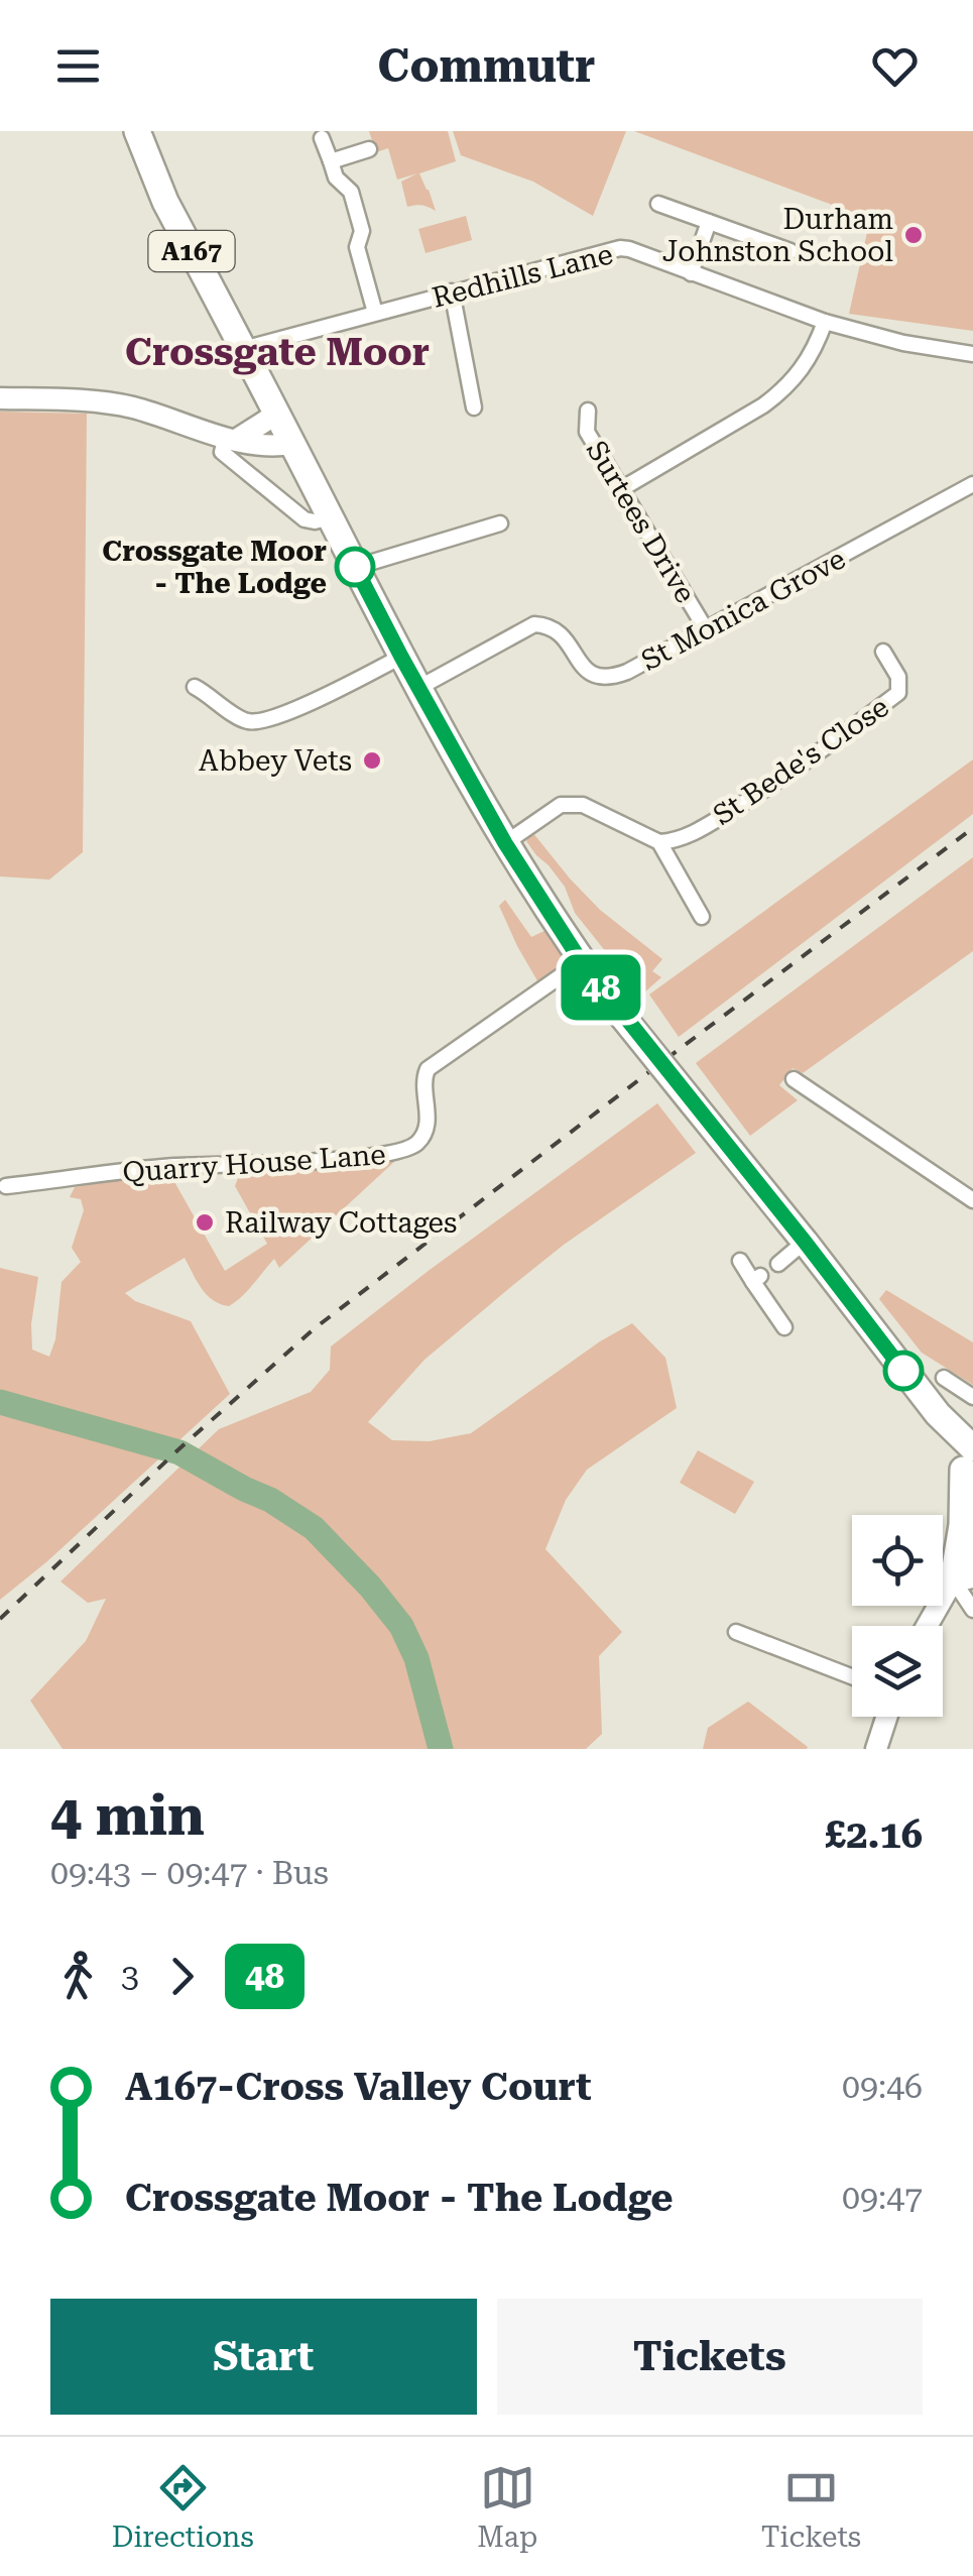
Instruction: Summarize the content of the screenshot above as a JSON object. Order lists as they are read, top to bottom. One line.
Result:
{"streets":{"highway":["A167"],"street":["Redhills Lane","Surtees Drive","St Monica Grove","St Bede's Close","Quarry House Lane"]},"crossings":[["A167","Redhills Lane"],["A167","St Monica Grove"],["A167","Quarry House Lane"],["Surtees Drive","St Monica Grove"]],"districts":["Crossgate Moor"],"places":["Durham Johnston School","Crossgate Moor - The Lodge","Abbey Vets","Railway Cottages"],"lines":["bus line 48"],"page":{"header":"Commutr","on_map":"48","heading":["4 min","09:43 – 09:47 · Bus","£2.16"],"legs":["3","48"],"list":[{"name":"A167-Cross Valley Court","value":"09:46"},{"name":"Crossgate Moor - The Lodge","value":"09:47"}],"buttons":["Start","Tickets"],"tabs":["Directions","Map","Tickets"]}}
